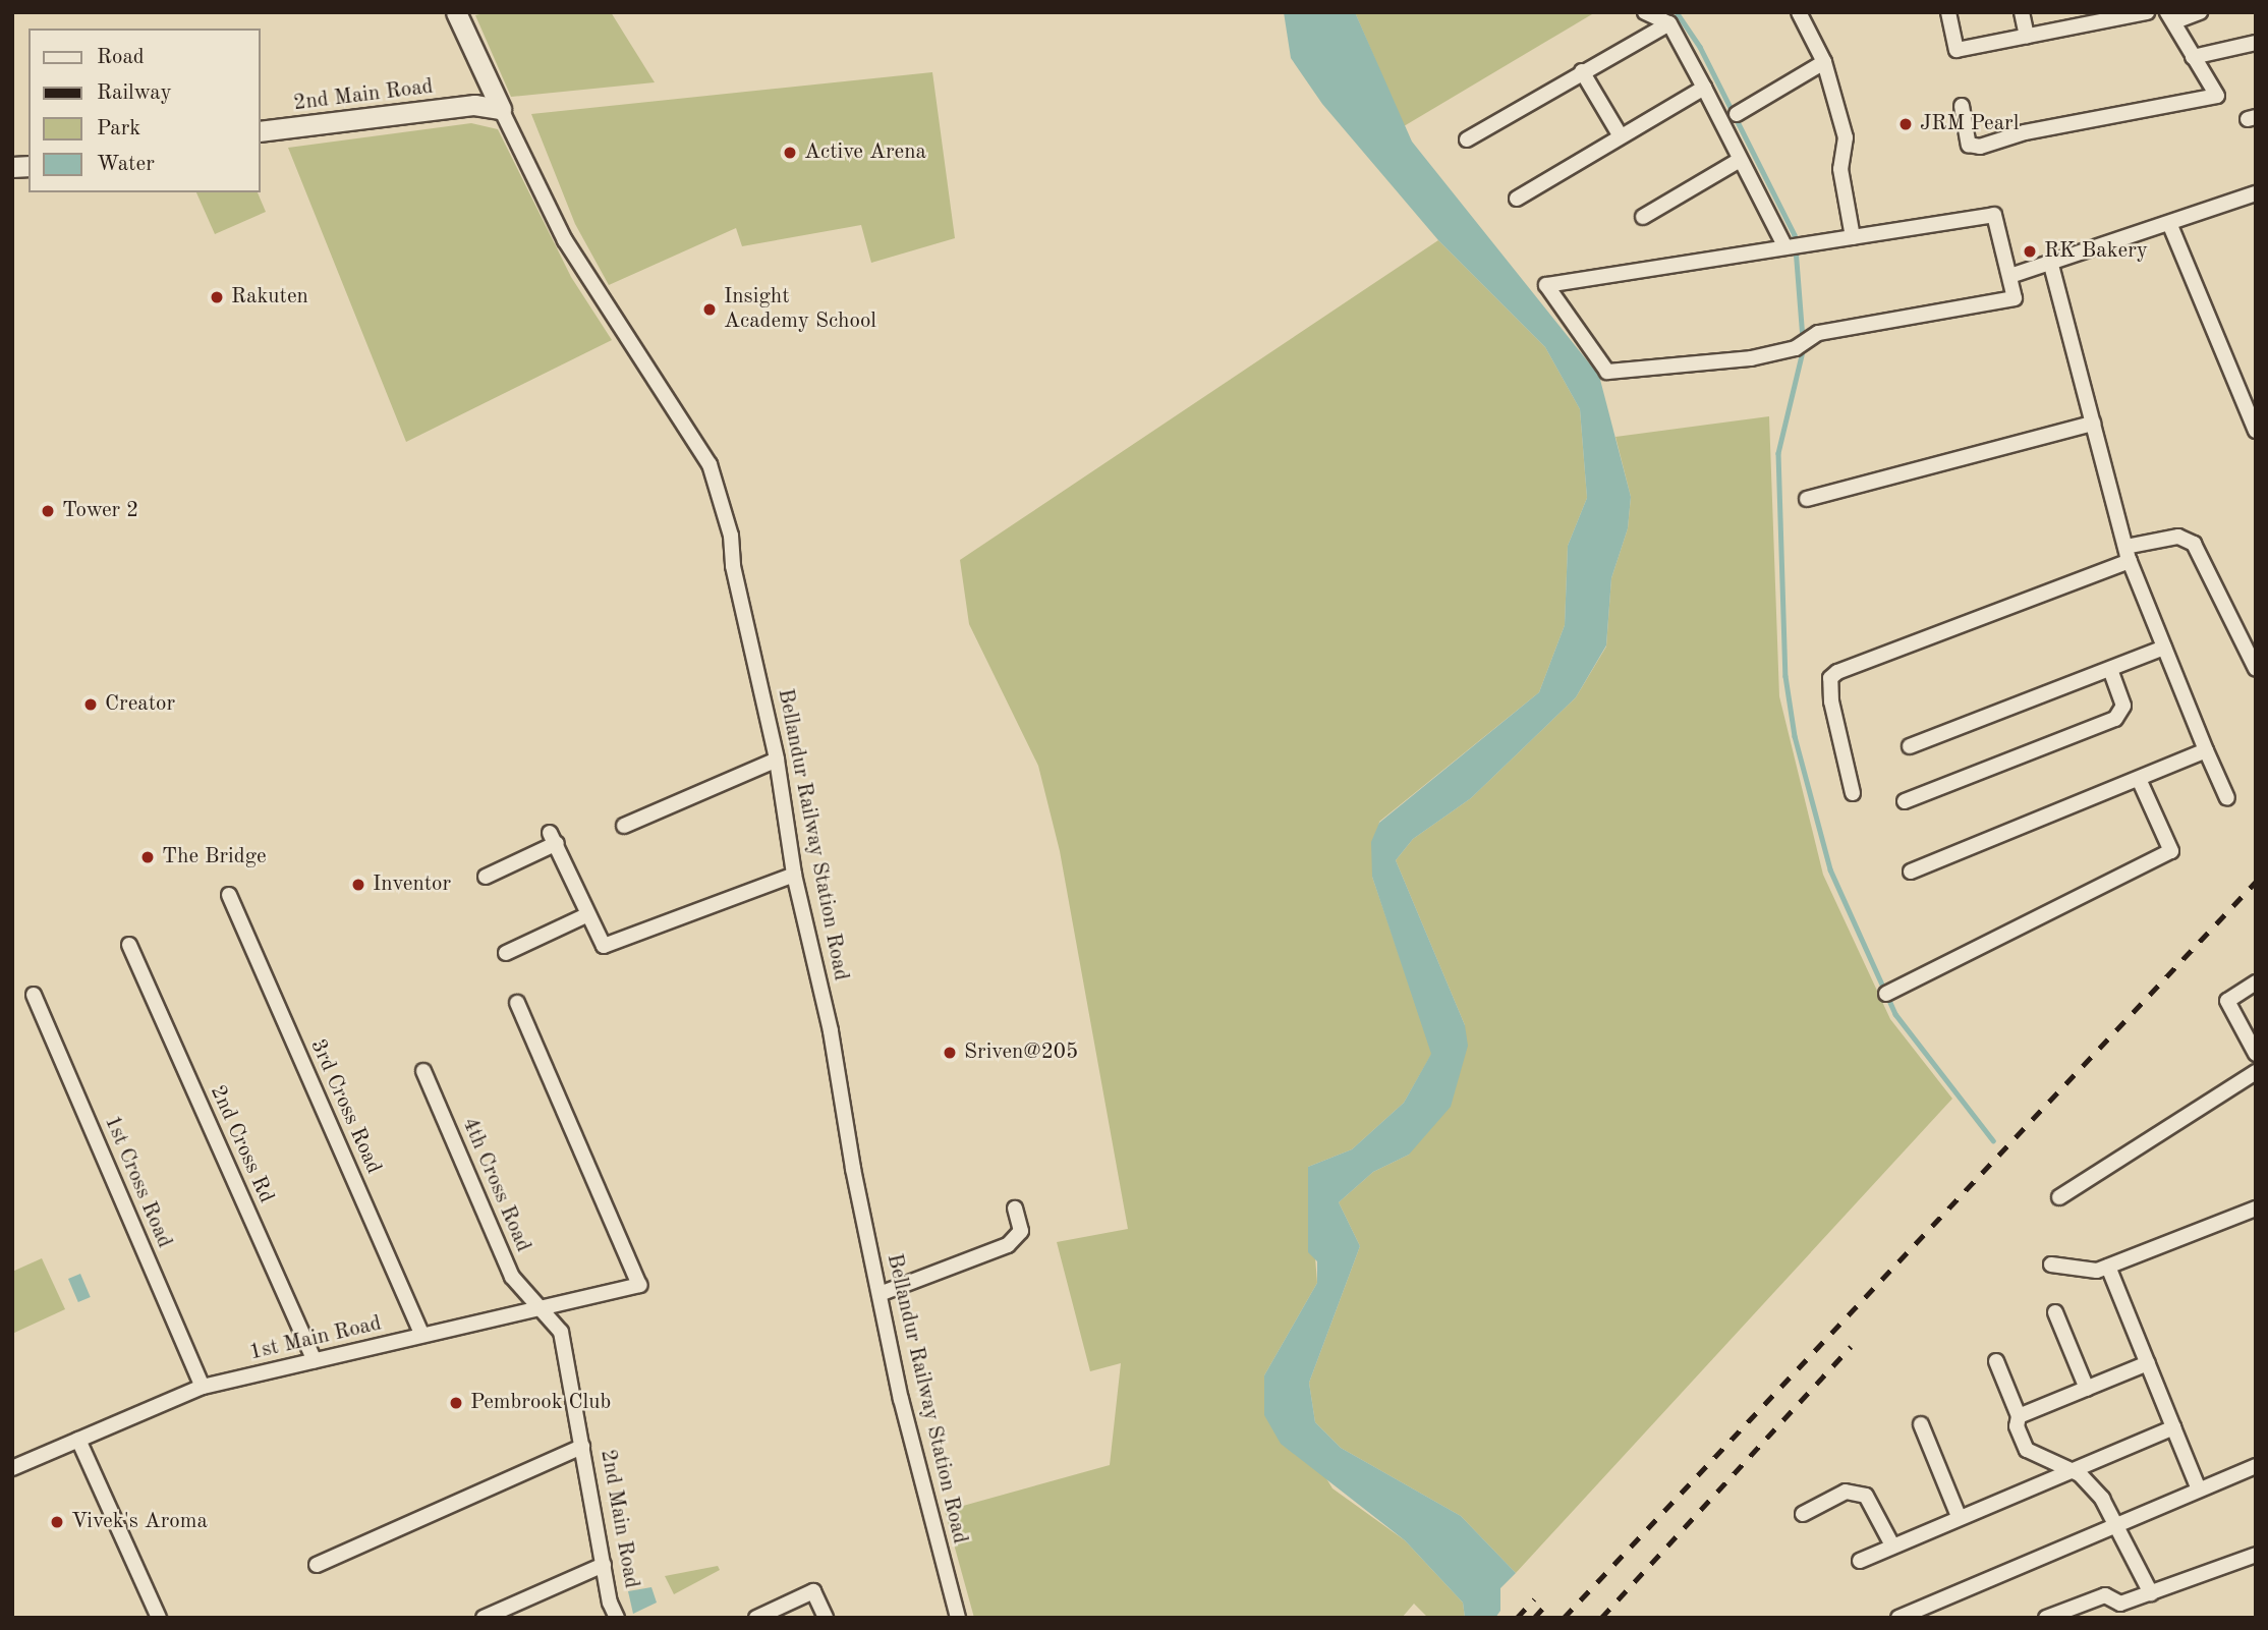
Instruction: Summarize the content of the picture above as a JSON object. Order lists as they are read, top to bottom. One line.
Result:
{"streets":{"street":["2nd Main Road","Bellandur Railway Station Road","3rd Cross Road","2nd Cross Rd","1st Cross Road","4th Cross Road","1st Main Road"]},"crossings":[["2nd Main Road","Bellandur Railway Station Road"],["2nd Main Road","4th Cross Road"],["2nd Main Road","1st Main Road"],["3rd Cross Road","1st Main Road"],["2nd Cross Rd","1st Main Road"],["1st Cross Road","1st Main Road"],["4th Cross Road","1st Main Road"]],"places":["JRM Pearl","Active Arena","RK Bakery","Rakuten","Insight Academy School","Tower 2","Creator","The Bridge","Inventor","Sriven@205","Pembrook Club","Vivek's Aroma"],"legend":["Road","Railway","Park","Water"]}
